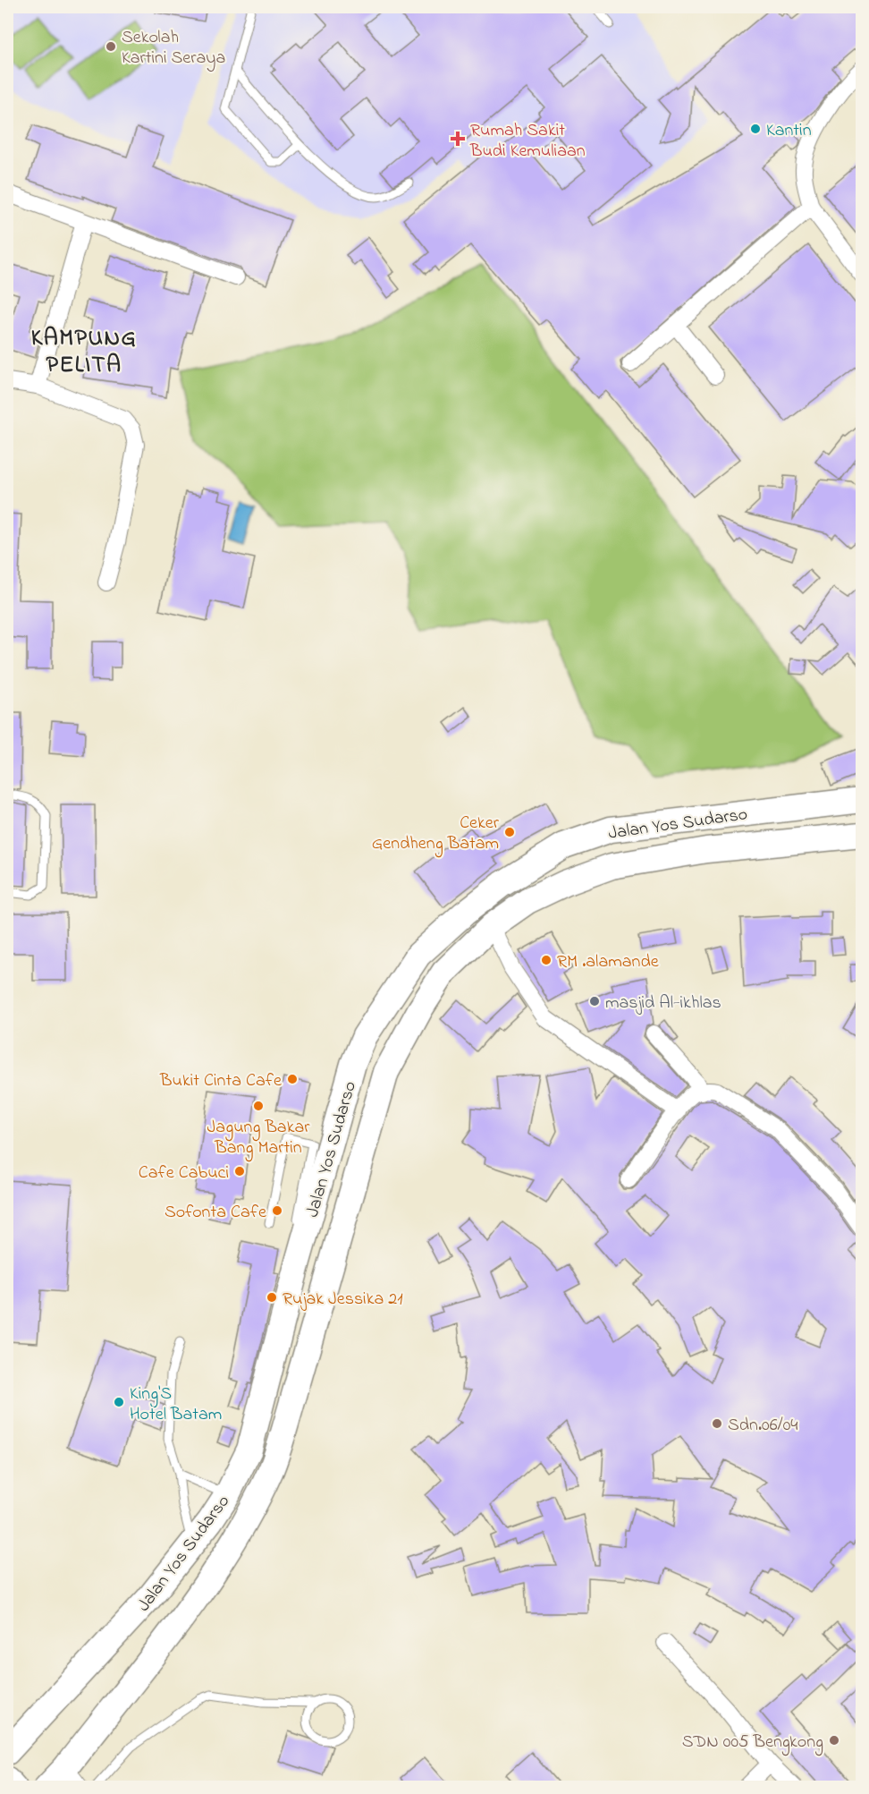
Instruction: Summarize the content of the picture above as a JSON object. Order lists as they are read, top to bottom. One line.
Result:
{"streets":{"main road":["Jalan Yos Sudarso"]},"districts":["KAMPUNG PELITA"],"places":{"other":["Sekolah Kartini Seraya","Kantin","Ceker Gendheng Batam","RM .alamande","masjid Al-ikhlas","Bukit Cinta Cafe","Jagung Bakar Bang Martin","Cafe Cabuci","Sofonta Cafe","Rujak Jessika 21","King'S Hotel Batam","Sdn.06/04","SDN 005 Bengkong"],"health":["Rumah Sakit Budi Kemuliaan"]}}
